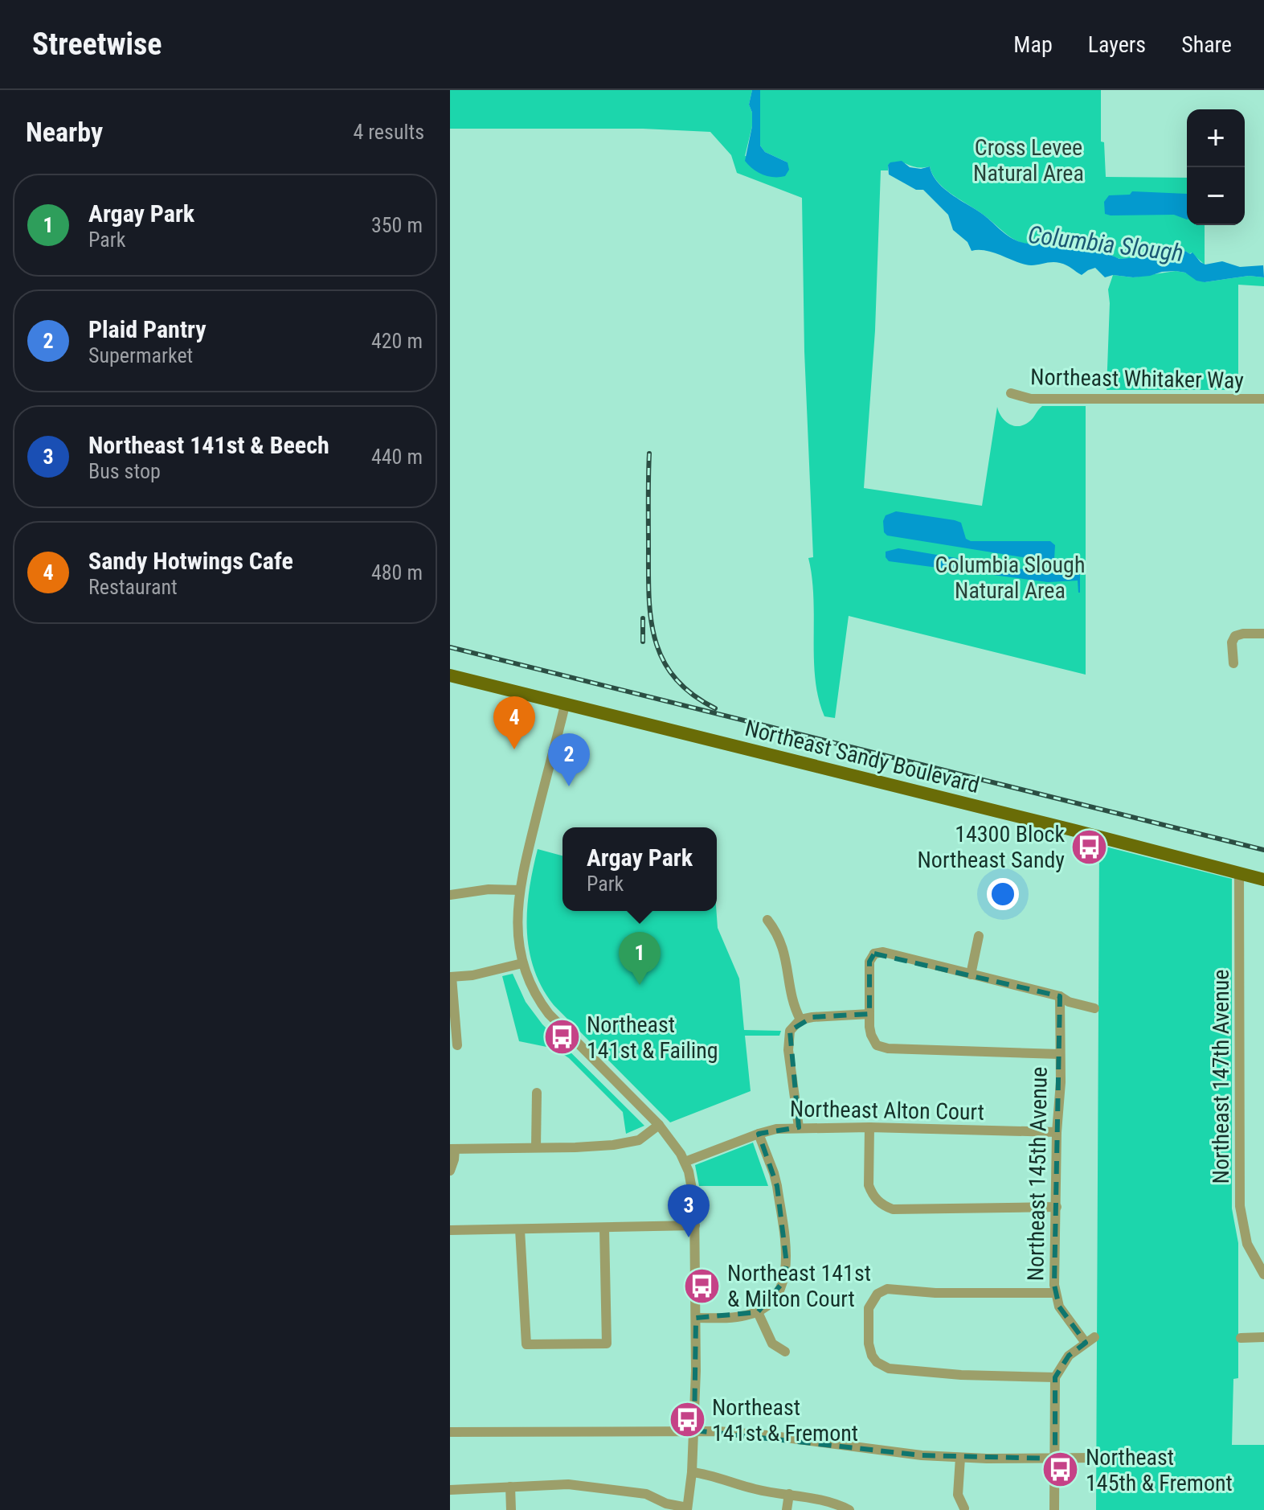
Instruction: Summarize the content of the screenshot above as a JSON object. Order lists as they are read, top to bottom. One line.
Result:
{"streets":{"main road":["Northeast Sandy Boulevard"],"street":["Northeast Whitaker Way","Northeast 147th Avenue","Northeast Alton Court","Northeast 145th Avenue"]},"crossings":[["Northeast Sandy Boulevard","Northeast 147th Avenue"],["Northeast Alton Court","Northeast 145th Avenue"]],"water":["Columbia Slough"],"parks":["Cross Levee Natural Area","Columbia Slough Natural Area"],"places":{"bus stop":["14300 Block Northeast Sandy","Northeast 141st & Failing","Northeast 141st & Milton Court","Northeast 141st & Fremont","Northeast 145th & Fremont"]},"page":{"header":"Streetwise","nav":["Map","Layers","Share"],"heading":["Nearby","4 results"],"map_buttons":["+","−"],"list":[{"mark":"1","name":"Argay Park","note":"Park","value":"350 m"},{"mark":"2","name":"Plaid Pantry","note":"Supermarket","value":"420 m"},{"mark":"3","name":"Northeast 141st & Beech","note":"Bus stop","value":"440 m"},{"mark":"4","name":"Sandy Hotwings Cafe","note":"Restaurant","value":"480 m"}],"pins":["4","2","1","3"],"popup":["Argay Park","Park"]}}
